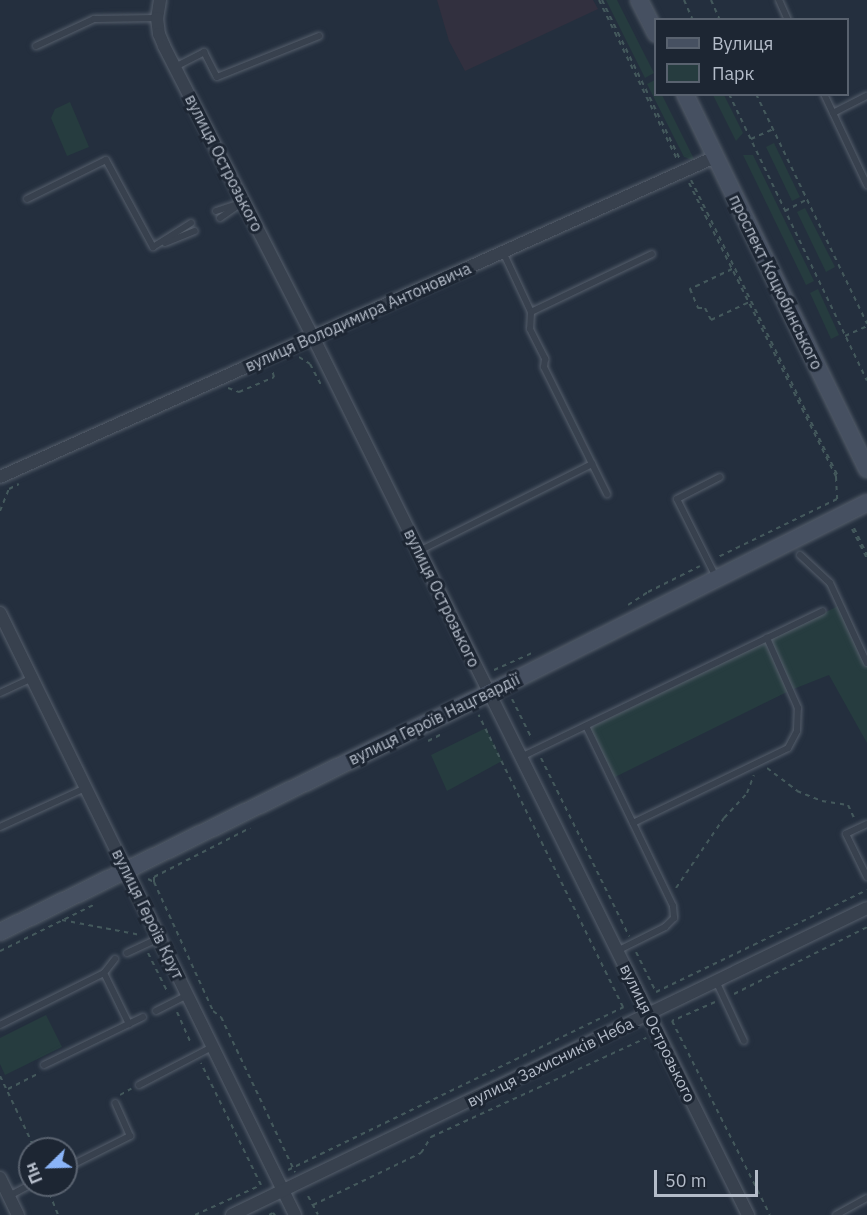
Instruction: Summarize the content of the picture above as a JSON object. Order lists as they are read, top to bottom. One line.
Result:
{"streets":{"street":["вулиця Острозького","проспект Коцюбинського","вулиця Володимира Антоновича","вулиця Героїв Нацгвардії","вулиця Героїв Крут","вулиця Захисників Неба"]},"crossings":[["вулиця Острозького","вулиця Володимира Антоновича"],["вулиця Острозького","вулиця Героїв Нацгвардії"],["вулиця Острозького","вулиця Захисників Неба"],["проспект Коцюбинського","вулиця Володимира Антоновича"],["вулиця Героїв Нацгвардії","вулиця Героїв Крут"],["вулиця Героїв Крут","вулиця Захисників Неба"]],"legend":["Вулиця","Парк"],"scale_bar":"50 m","north":"bottom left"}
